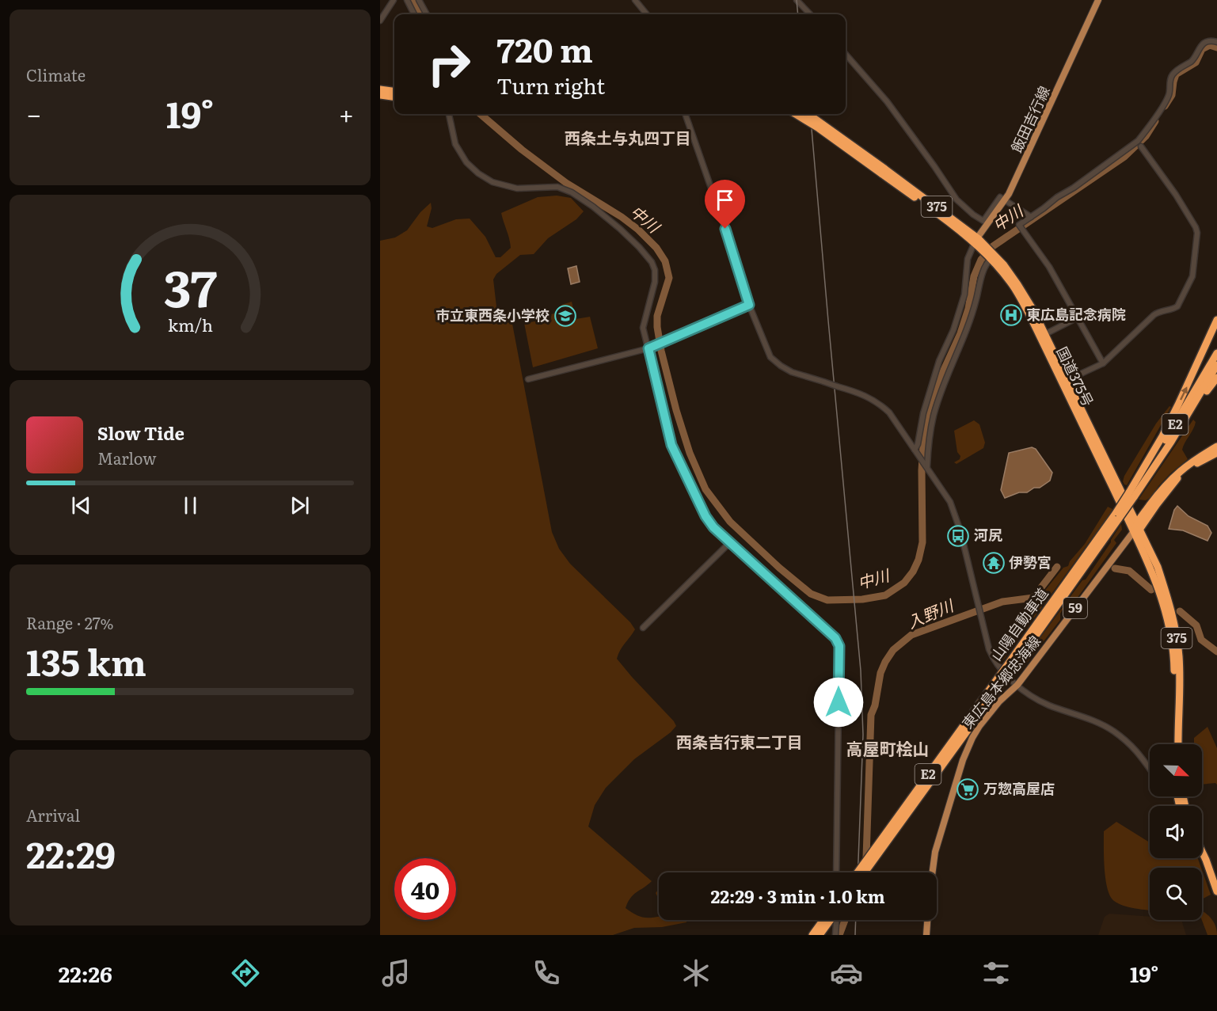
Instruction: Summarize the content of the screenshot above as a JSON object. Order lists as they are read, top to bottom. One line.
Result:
{"streets":{"highway":["375","国道375号","E2","山陽自動車道"],"main road":["飯田吉行線","59","東広島本郷忠海線"]},"crossings":[["飯田吉行線","国道375号"],["国道375号","東広島本郷忠海線"]],"districts":["西条土与丸四丁目","西条吉行東二丁目","高屋町桧山"],"water":["中川","入野川"],"places":{"hospital":["東広島記念病院"],"school or university":["市立東西条小学校"],"bus stop":["河尻"],"temple":["伊勢宮"],"supermarket":["万惣高屋店"]},"north":"bottom right","page":{"tile":["Climate",["Range · 27%","135 km"],["Arrival","22:29"]],"turn":["720 m","Turn right"],"heat":["−","19°","+"],"song":["Slow Tide","Marlow"],"limit":"40","trip":"22:29 · 3 min · 1.0 km","tabs":["22:26","19°"],"gauge":["37","km/h"]}}
